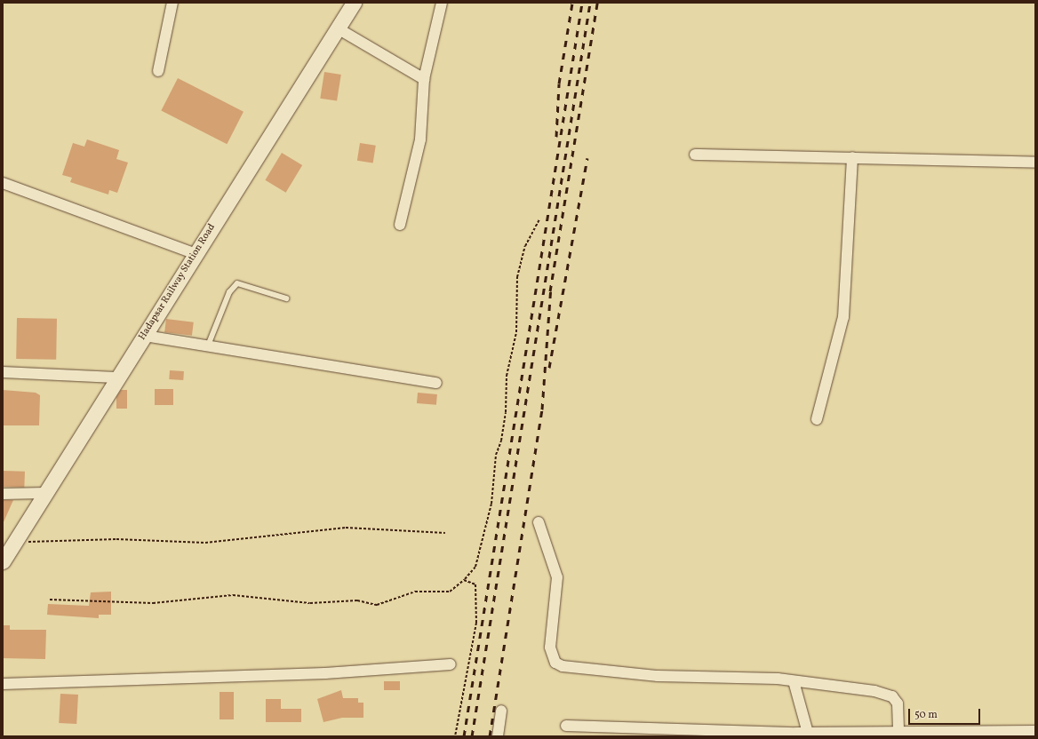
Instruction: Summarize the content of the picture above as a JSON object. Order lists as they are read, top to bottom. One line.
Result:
{"streets":{"street":["Hadapsar Railway Station Road"]},"scale_bar":"50 m"}
